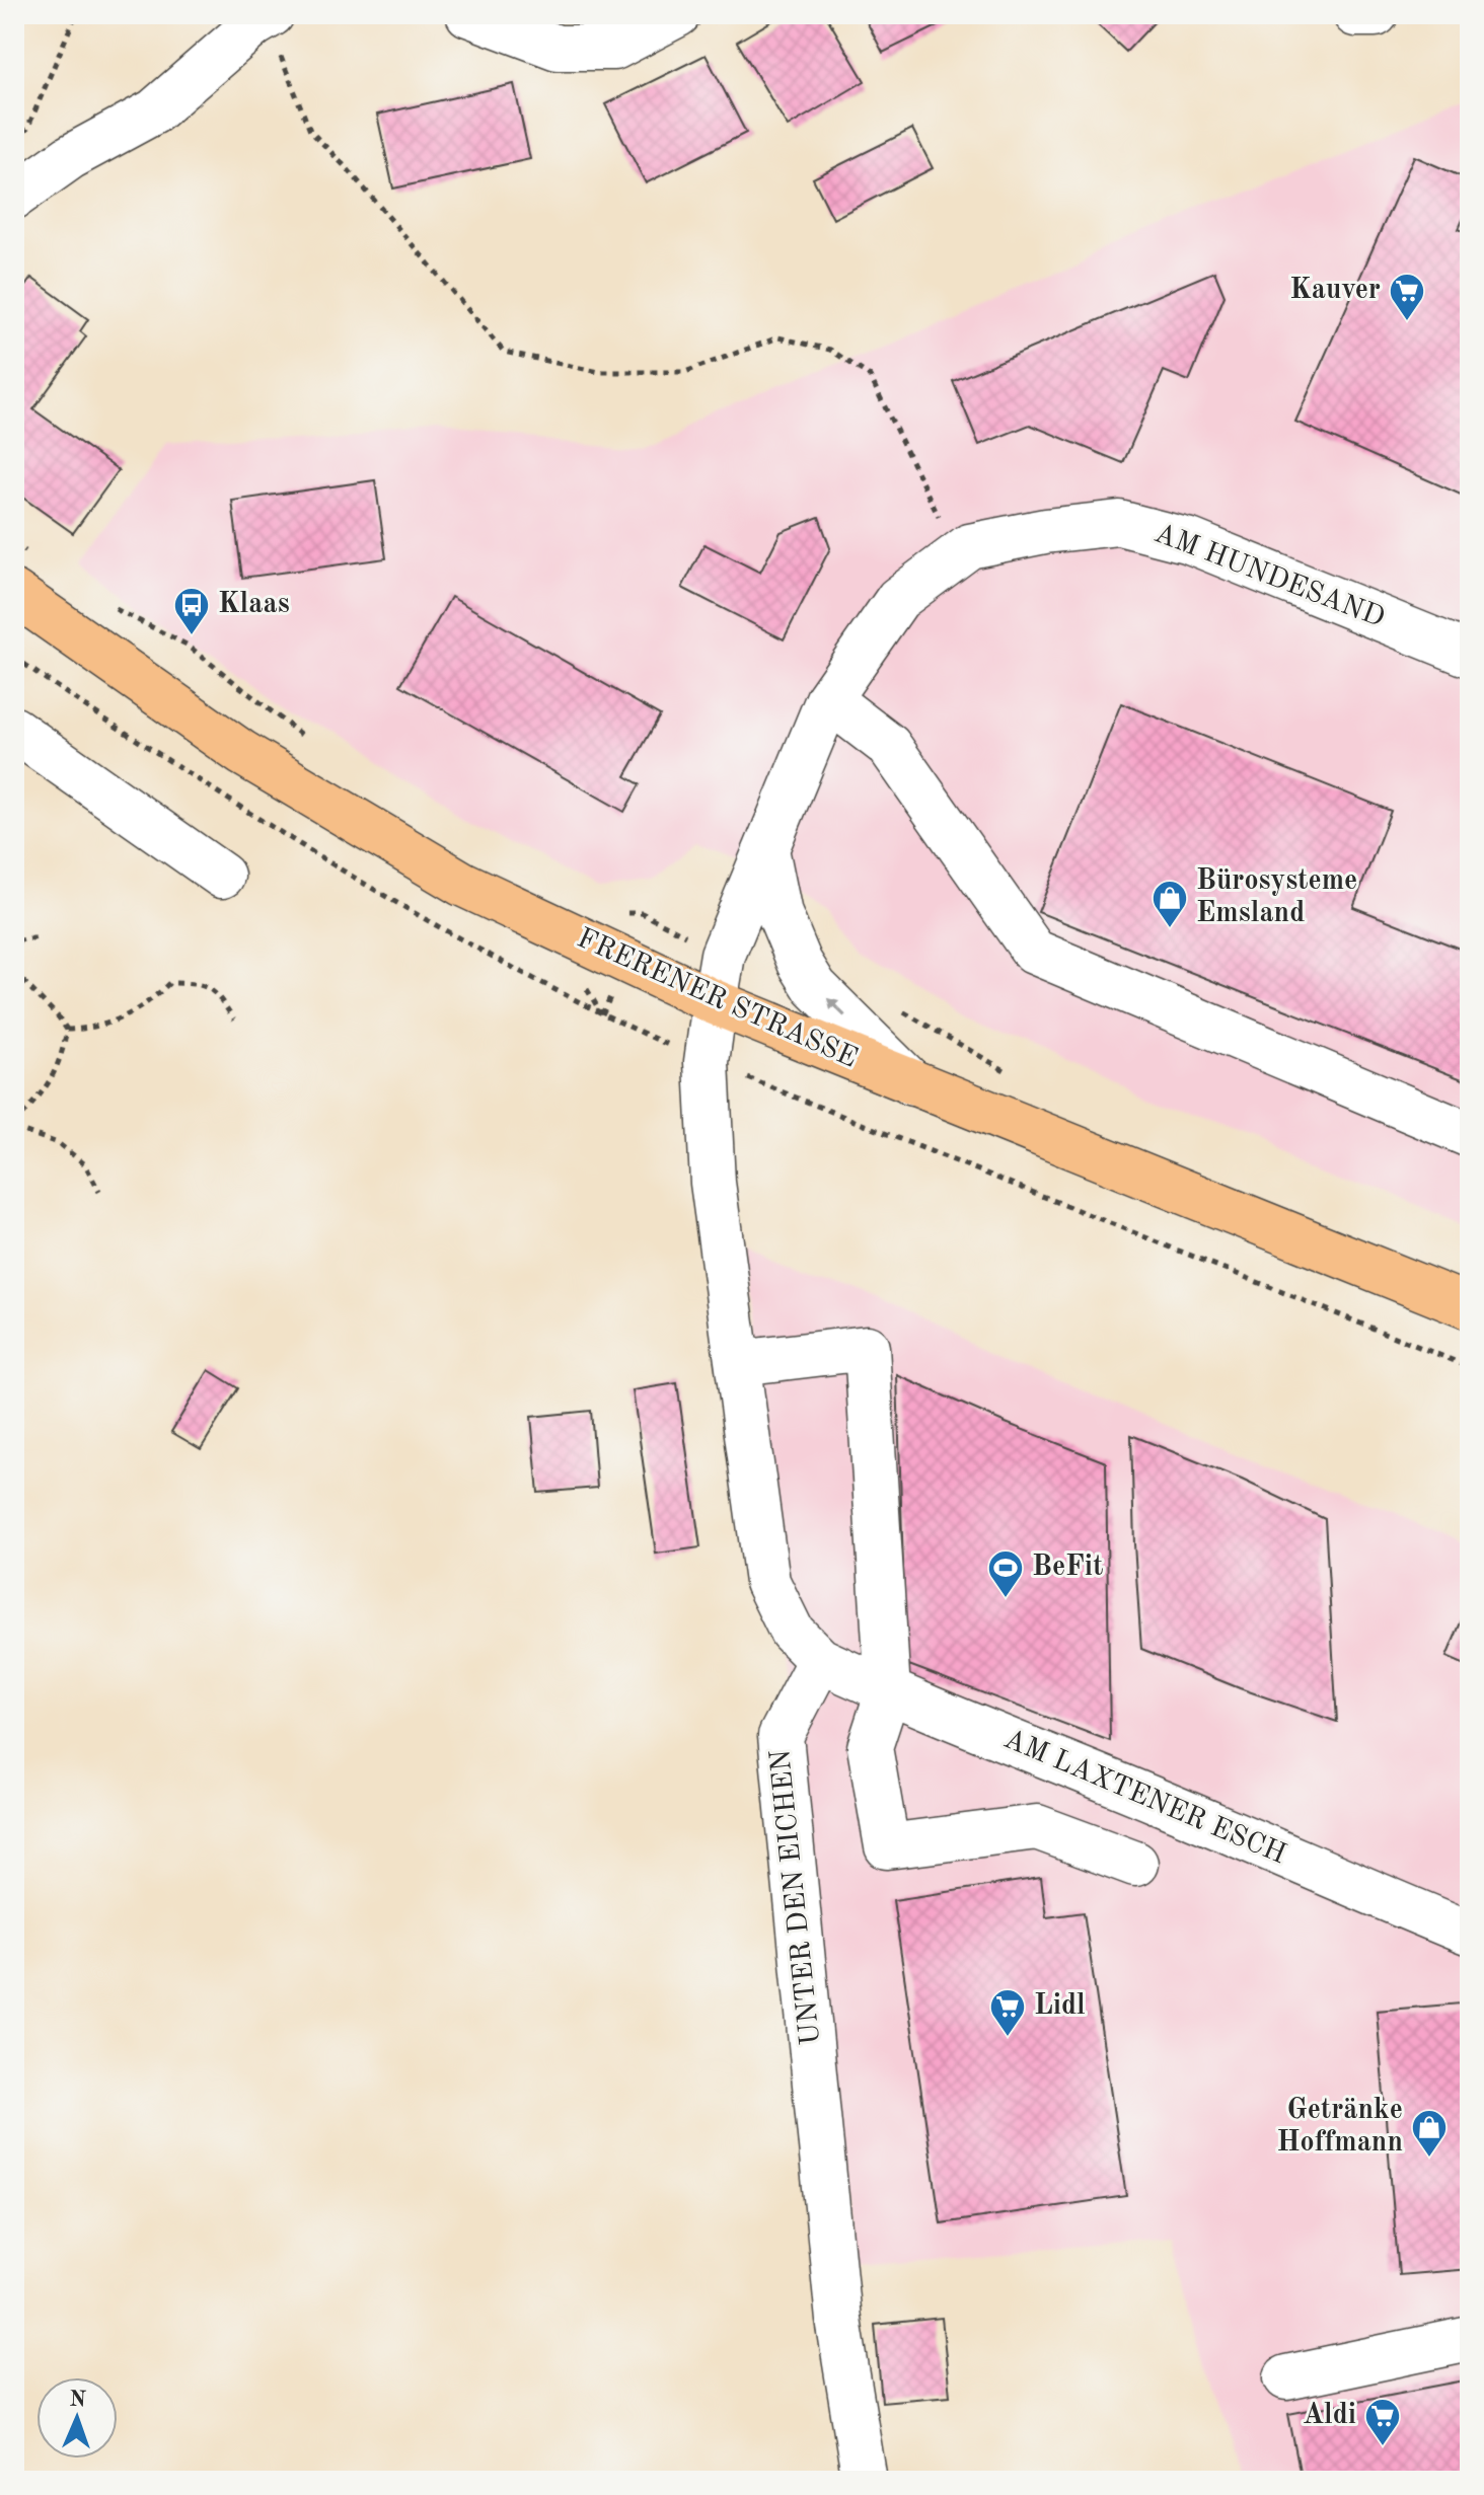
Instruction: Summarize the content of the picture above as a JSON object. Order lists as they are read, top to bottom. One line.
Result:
{"streets":{"main road":["FRERENER STRASSE"],"street":["AM HUNDESAND","AM LAXTENER ESCH","UNTER DEN EICHEN"]},"crossings":[["AM HUNDESAND","FRERENER STRASSE"],["AM LAXTENER ESCH","UNTER DEN EICHEN"]],"places":{"supermarket":["Kauver","Lidl","Aldi"],"bus stop":["Klaas"],"shop":["Bürosysteme Emsland","Getränke Hoffmann"],"sports":["BeFit"]},"north":"top"}
